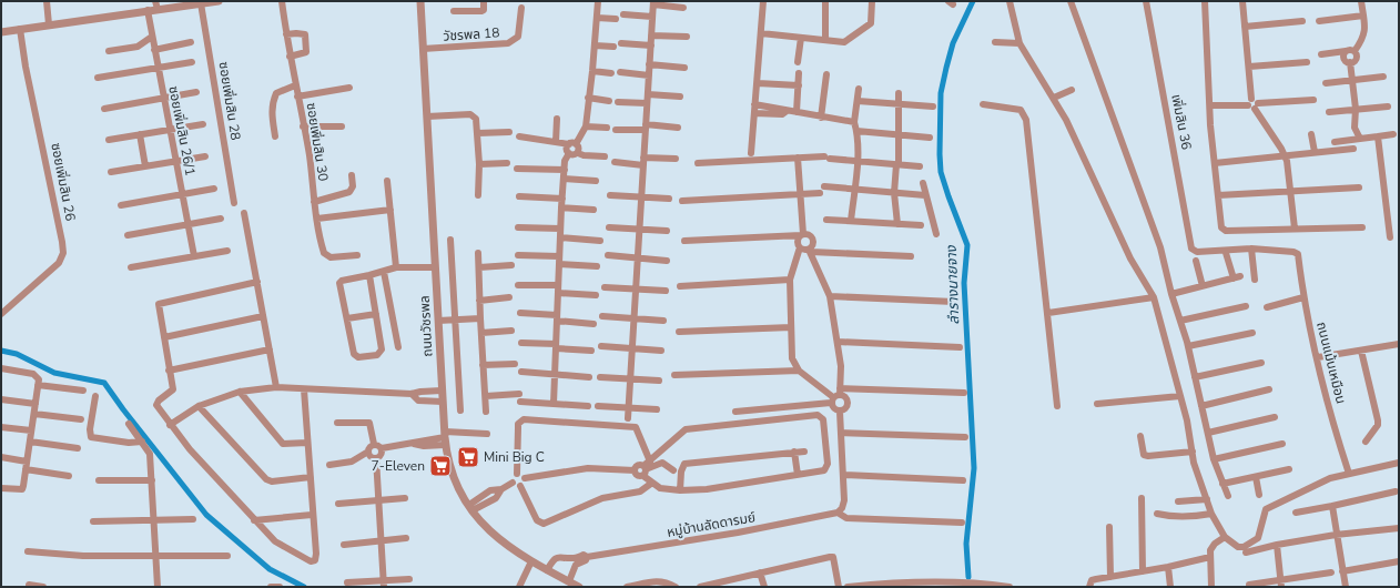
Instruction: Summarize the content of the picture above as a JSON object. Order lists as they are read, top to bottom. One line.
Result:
{"streets":{"street":["วัชรพล 18","ซอยเพิ่มสิน 28","เพิ่มสิน 36","ซอยเพิ่มสิน 26/1","ซอยเพิ่มสิน 30","ซอยเพิ่มสิน 26","ถนนวัชรพล","ถนนแม้นเหมือน","หมู่บ้านลัดดารมย์"]},"crossings":[["วัชรพล 18","ถนนวัชรพล"],["เพิ่มสิน 36","ถนนแม้นเหมือน"],["ถนนวัชรพล","หมู่บ้านลัดดารมย์"]],"water":["ลำรางนายจาง"],"places":{"supermarket":["Mini Big C","7-Eleven"]}}
